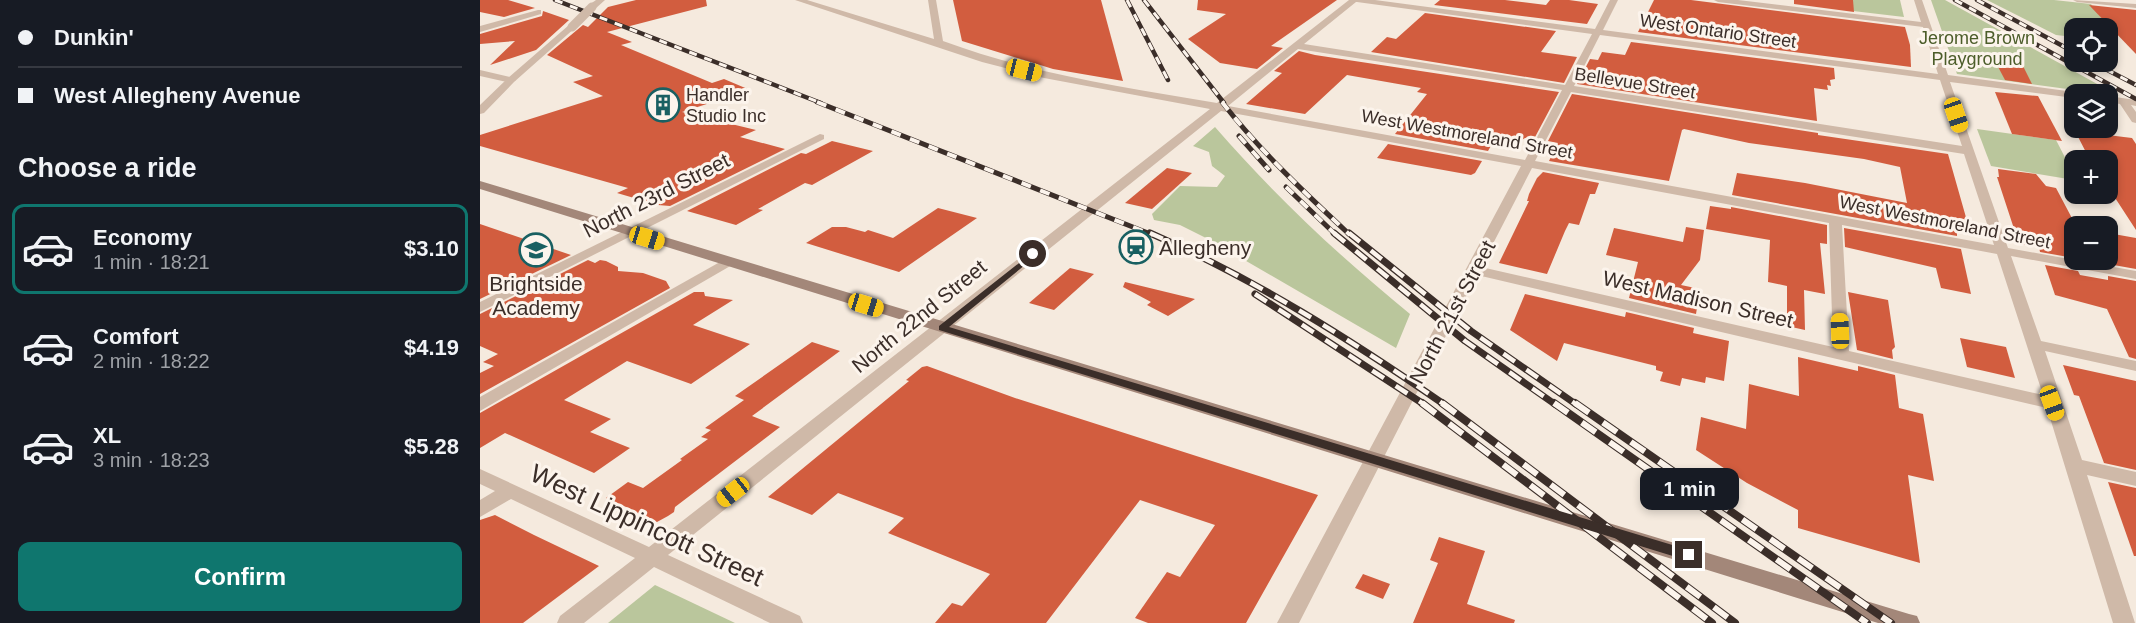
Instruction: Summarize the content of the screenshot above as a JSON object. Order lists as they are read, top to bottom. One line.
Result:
{"streets":{"street":["West Ontario Street","Bellevue Street","West Westmoreland Street","North 23rd Street","West Madison Street","North 21st Street","North 22nd Street","West Lippincott Street"]},"crossings":[["West Ontario Street","North 21st Street"],["West Ontario Street","North 22nd Street"],["Bellevue Street","North 21st Street"],["Bellevue Street","North 22nd Street"],["West Westmoreland Street","North 21st Street"],["West Westmoreland Street","North 22nd Street"],["West Madison Street","North 21st Street"],["North 22nd Street","West Lippincott Street"]],"parks":["Jerome Brown Playground"],"places":{"building":["Handler Studio Inc"],"station":["Allegheny"],"school or university":["Brightside Academy"]},"page":{"banner":["Dunkin'","West Allegheny Avenue"],"map_buttons":["+","−"],"heading":"Choose a ride","list":[{"name":"Economy","note":"1 min · 18:21","value":"$3.10"},{"name":"Comfort","note":"2 min · 18:22","value":"$4.19"},{"name":"XL","note":"3 min · 18:23","value":"$5.28"}],"bubble":"1 min","buttons":"Confirm"}}
